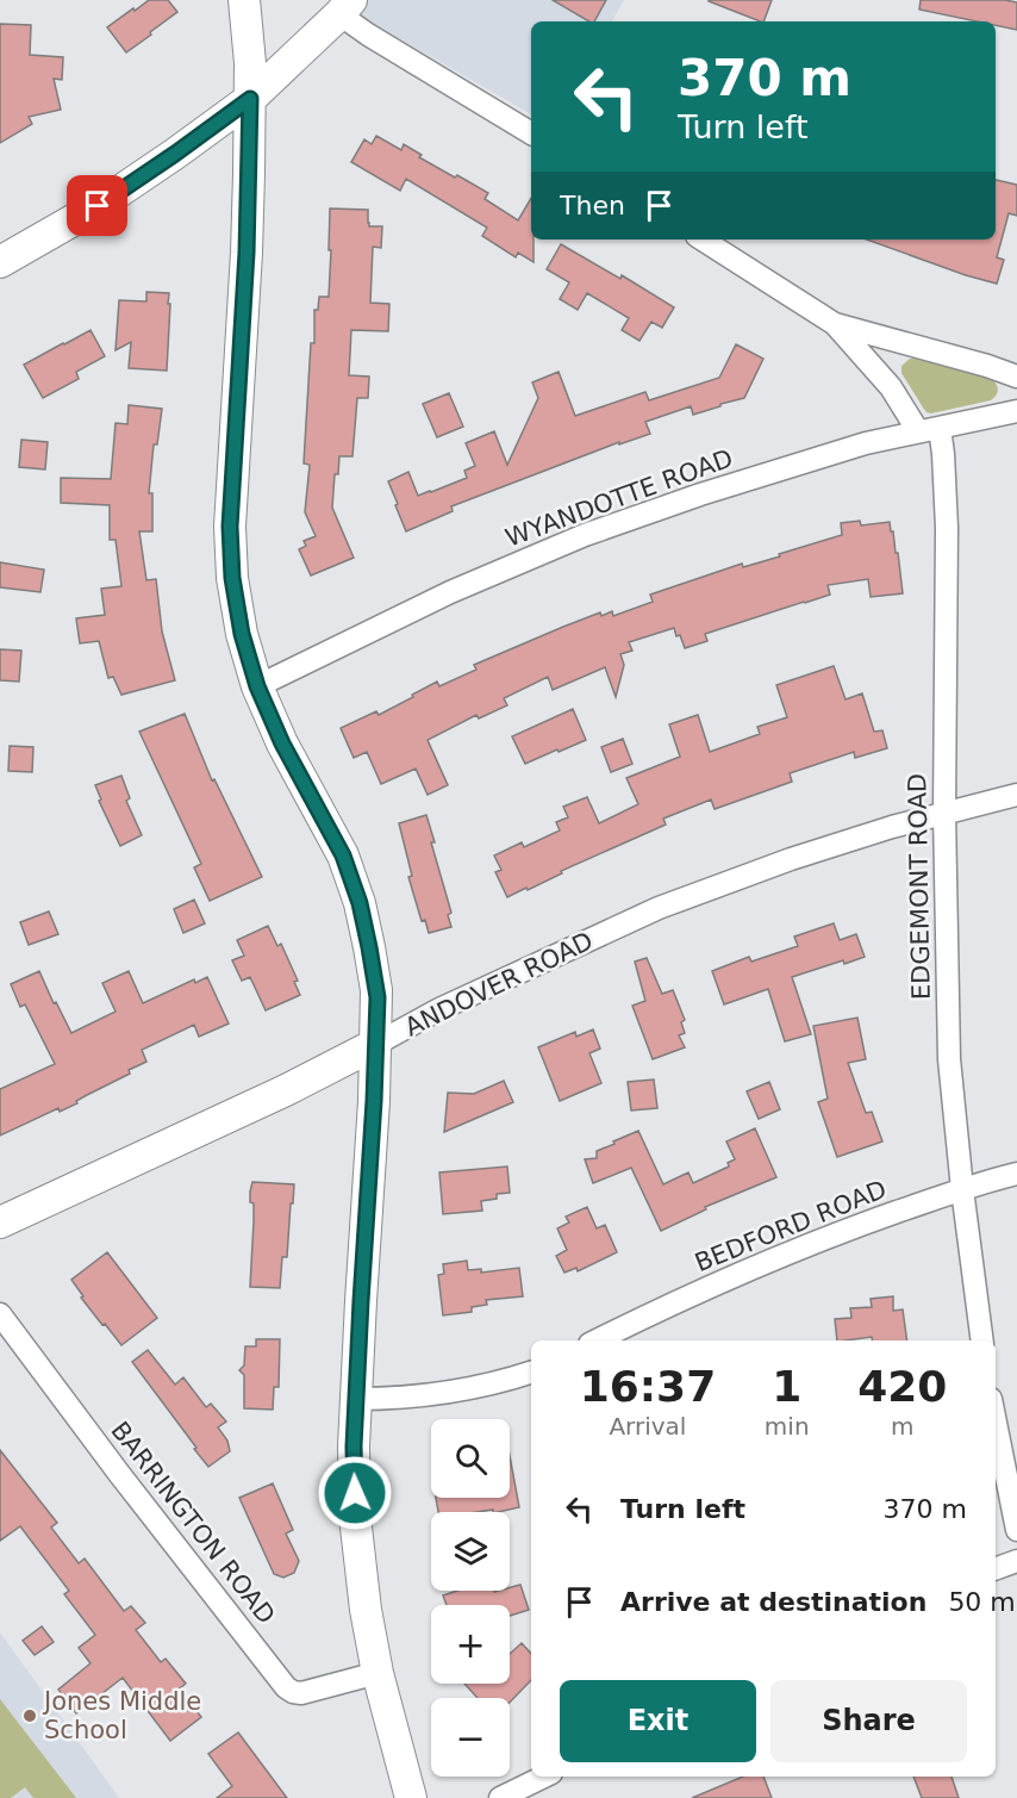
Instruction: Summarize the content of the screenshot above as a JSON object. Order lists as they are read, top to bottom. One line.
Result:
{"streets":{"street":["WYANDOTTE ROAD","EDGEMONT ROAD","ANDOVER ROAD","BEDFORD ROAD","BARRINGTON ROAD"]},"crossings":[["WYANDOTTE ROAD","EDGEMONT ROAD"],["EDGEMONT ROAD","ANDOVER ROAD"],["EDGEMONT ROAD","BEDFORD ROAD"]],"places":["Jones Middle School"],"page":{"turn":["370 m","Turn left"],"then":"Then","eta":["16:37","Arrival","1","min","420","m"],"map_buttons":["+","−"],"list":[{"name":"Turn left","value":"370 m"},{"name":"Arrive at destination","value":"50 m"}],"buttons":["Exit","Share"]}}
